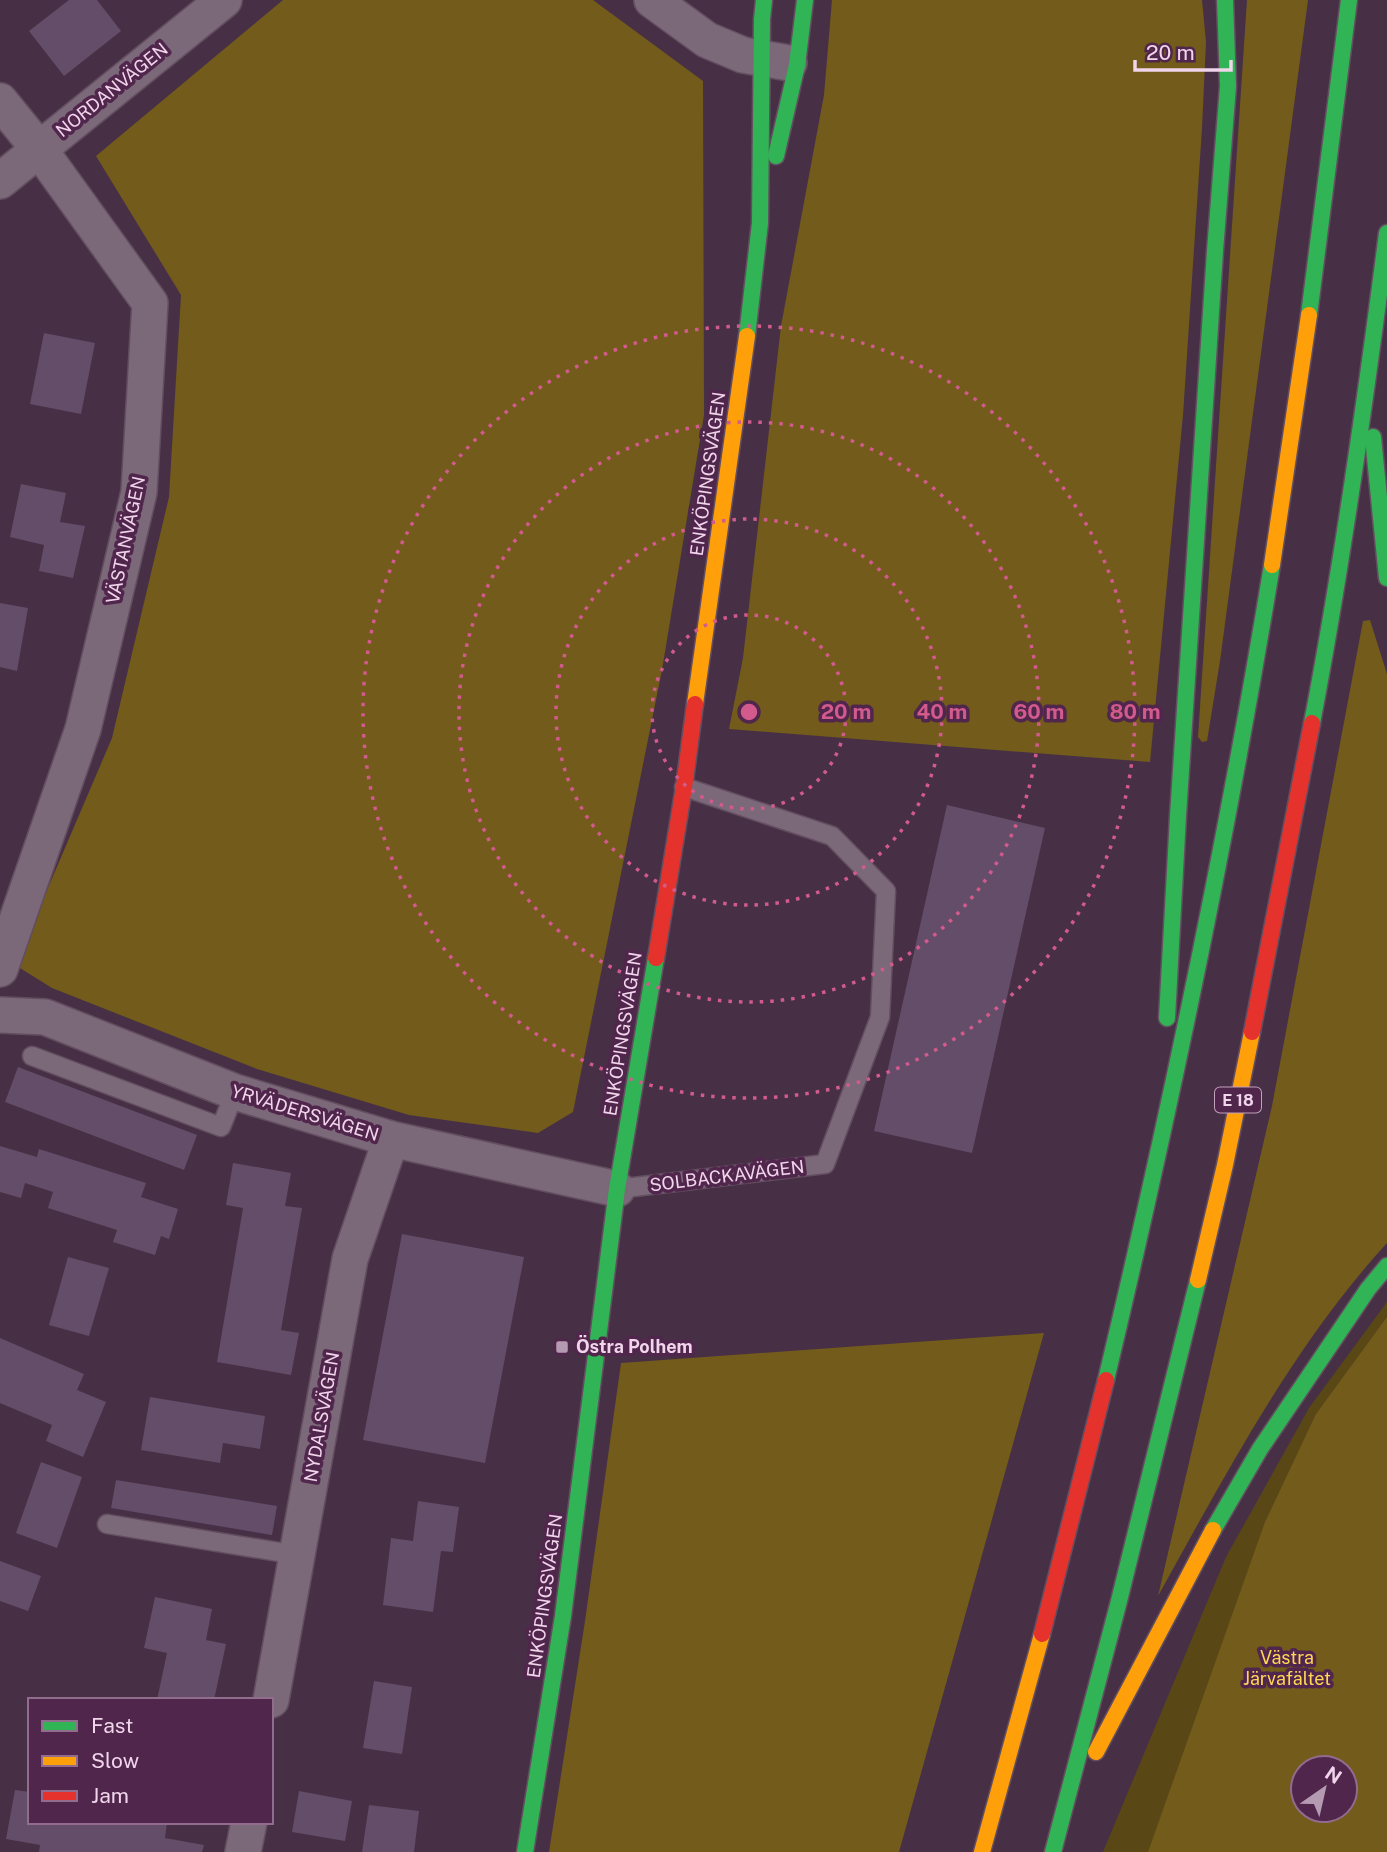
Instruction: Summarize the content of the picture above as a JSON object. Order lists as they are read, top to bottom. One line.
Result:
{"streets":{"main road":["ENKÖPINGSVÄGEN","E 18"],"street":["NORDANVÄGEN","VÄSTANVÄGEN","YRVÄDERSVÄGEN","NYDALSVÄGEN"],"lane":["SOLBACKAVÄGEN"]},"crossings":[["NORDANVÄGEN","VÄSTANVÄGEN"],["ENKÖPINGSVÄGEN","YRVÄDERSVÄGEN"],["ENKÖPINGSVÄGEN","SOLBACKAVÄGEN"],["YRVÄDERSVÄGEN","SOLBACKAVÄGEN"],["YRVÄDERSVÄGEN","NYDALSVÄGEN"]],"parks":["Västra Järvafältet"],"places":{"transit":["Östra Polhem"]},"legend":["Fast","Slow","Jam"],"scale_bar":"20 m","north":"top right","rings":["20 m","40 m","60 m","80 m"]}
